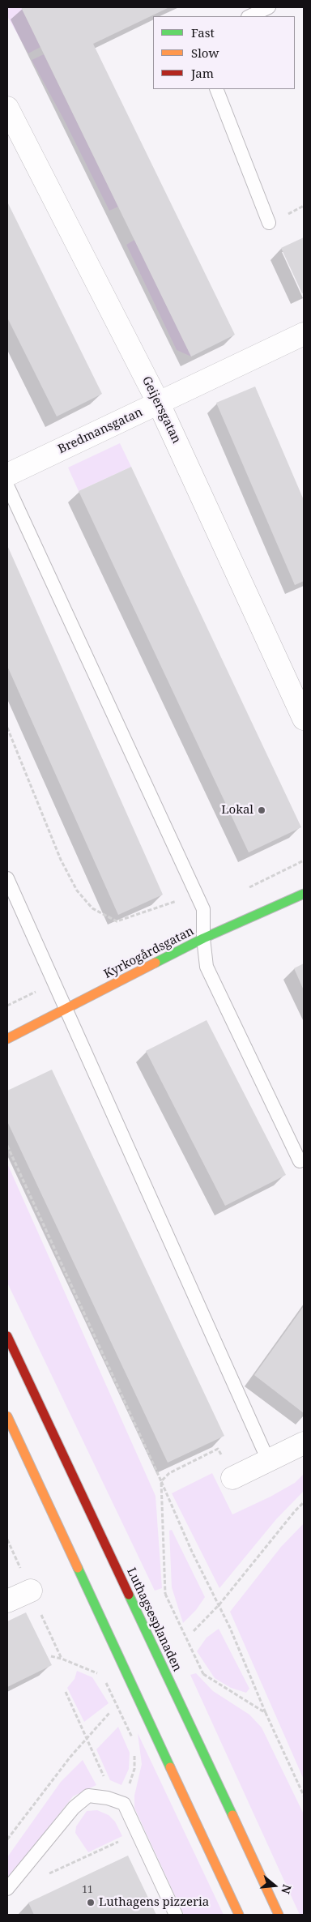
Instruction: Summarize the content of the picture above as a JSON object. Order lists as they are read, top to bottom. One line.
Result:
{"streets":{"main road":["Kyrkogårdsgatan","Luthagsesplanaden"],"street":["Geijersgatan","Bredmansgatan"]},"crossings":[["Geijersgatan","Bredmansgatan"]],"places":["Lokal","Luthagens pizzeria"],"house_numbers":["11"],"legend":["Fast","Slow","Jam"],"north":"right"}
